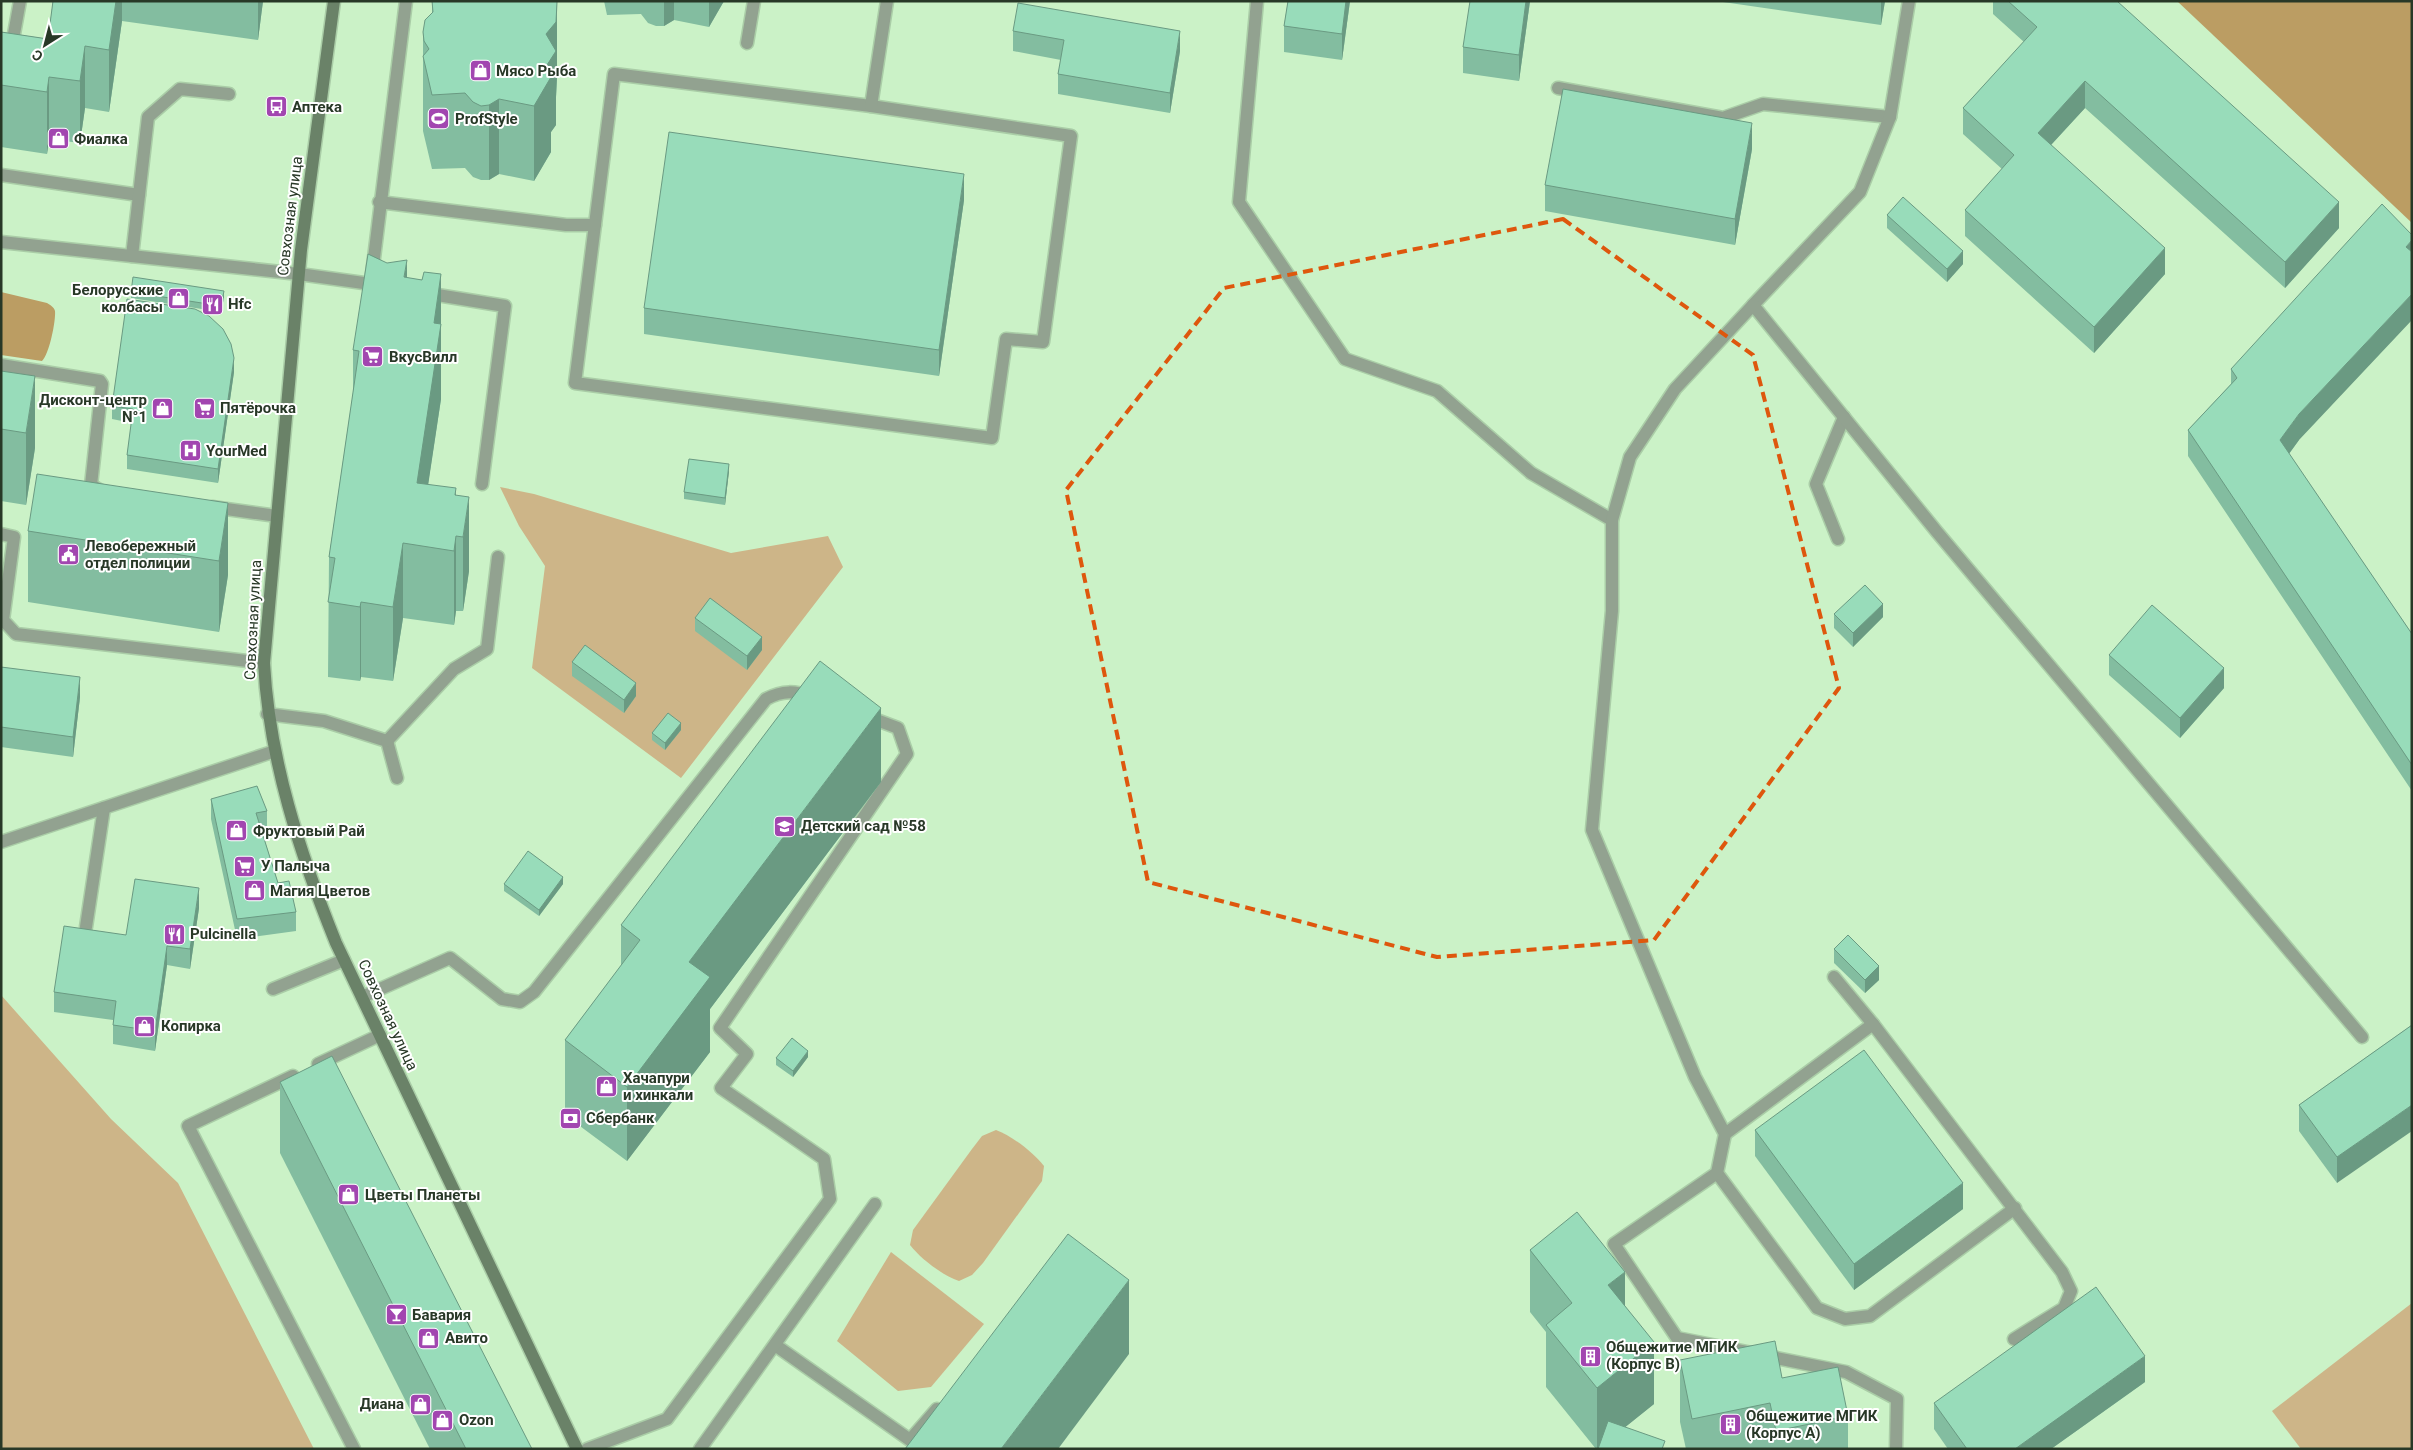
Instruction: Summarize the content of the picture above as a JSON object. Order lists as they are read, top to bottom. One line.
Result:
{"streets":{"street":["Совхозная улица"]},"places":{"shop":["Мясо Рыба","Фиалка","Белорусские колбасы","Дисконт-центр N°1","Фруктовый Рай","Магия Цветов","Копирка","Хачапури и хинкали","Цветы Планеты","Авито","Диана","Ozon"],"bus stop":["Аптека"],"sports":["ProfStyle"],"restaurant":["Hfc","Pulcinella"],"supermarket":["ВкусВилл","Пятёрочка","У Палыча"],"hospital":["YourMed"],"public building":["Левобережный отдел полиции"],"school or university":["Детский сад №58"],"bank":["Сбербанк"],"bar":["Бавария"],"building":["Общежитие МГИК (Корпус В)","Общежитие МГИК (Корпус А)"]},"north":"bottom left"}
